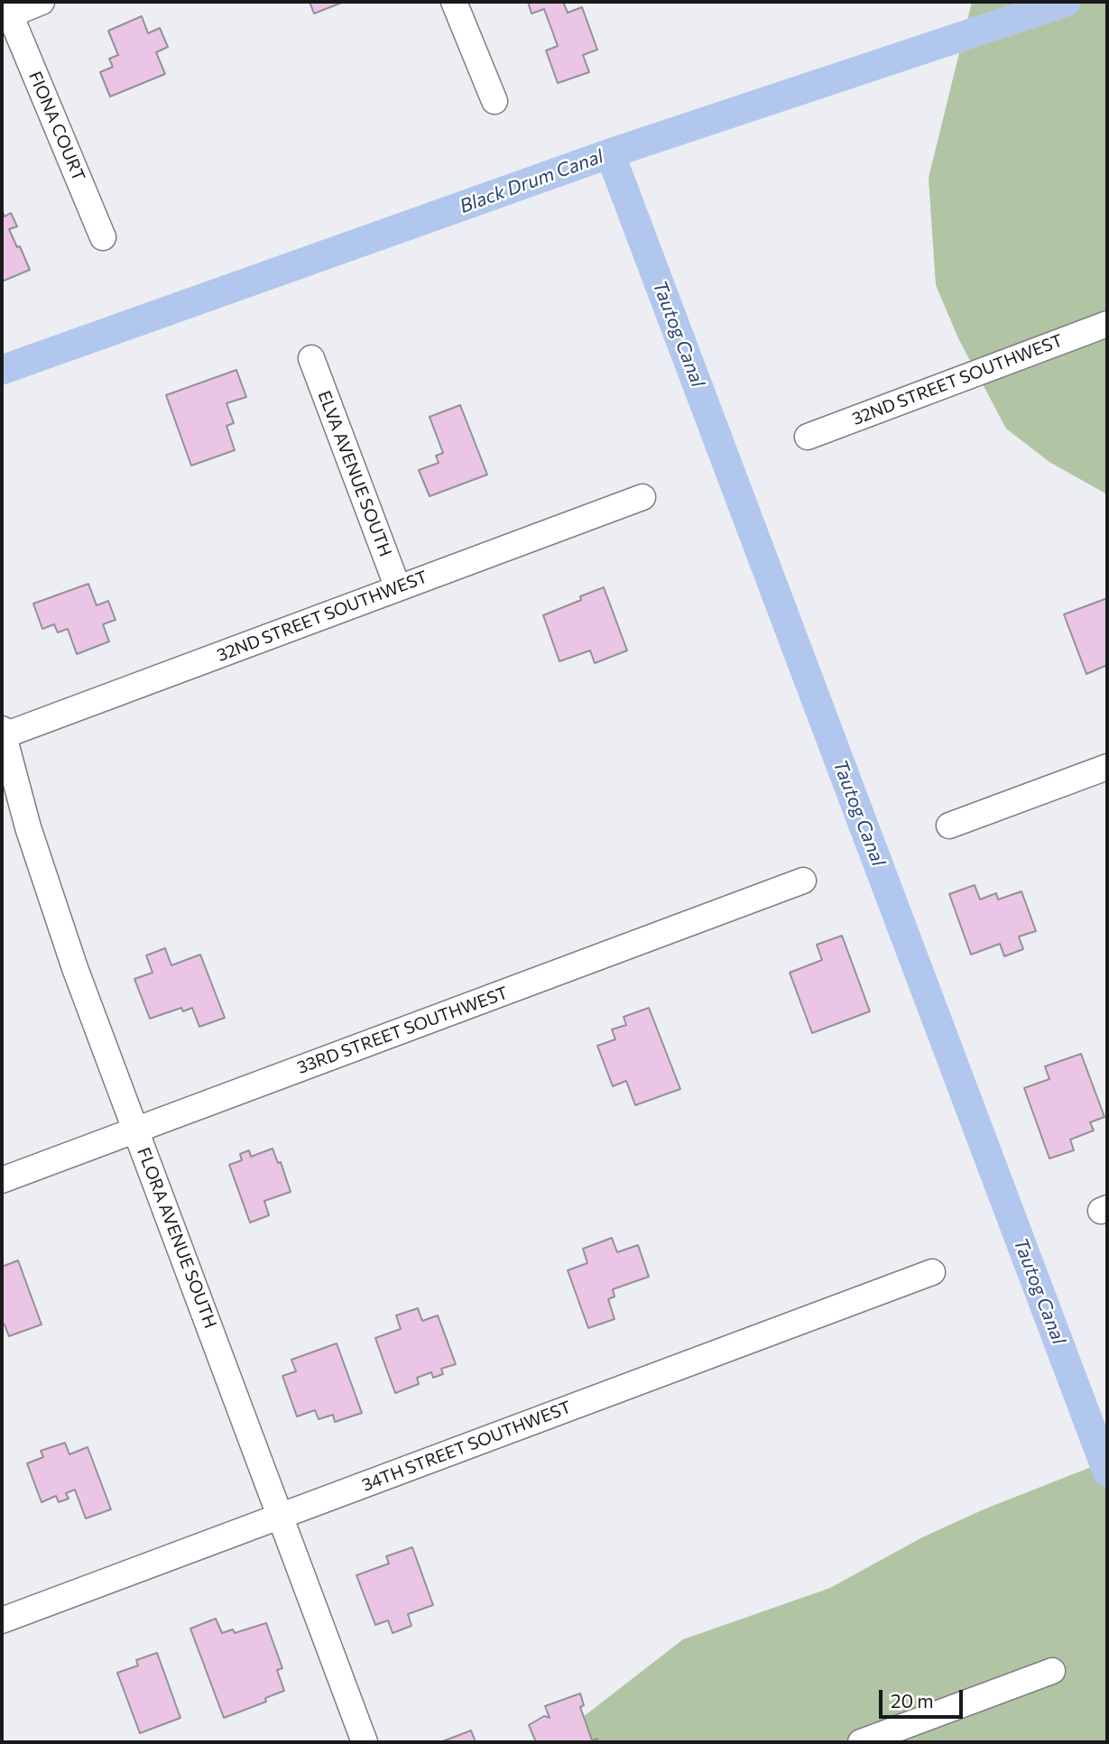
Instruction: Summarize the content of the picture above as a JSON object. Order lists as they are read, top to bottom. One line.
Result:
{"streets":{"street":["FIONA COURT","32ND STREET SOUTHWEST","ELVA AVENUE SOUTH","33RD STREET SOUTHWEST","FLORA AVENUE SOUTH","34TH STREET SOUTHWEST"]},"crossings":[["32ND STREET SOUTHWEST","ELVA AVENUE SOUTH"],["32ND STREET SOUTHWEST","FLORA AVENUE SOUTH"],["33RD STREET SOUTHWEST","FLORA AVENUE SOUTH"],["FLORA AVENUE SOUTH","34TH STREET SOUTHWEST"]],"water":["Black Drum Canal","Tautog Canal"],"scale_bar":"20 m"}
